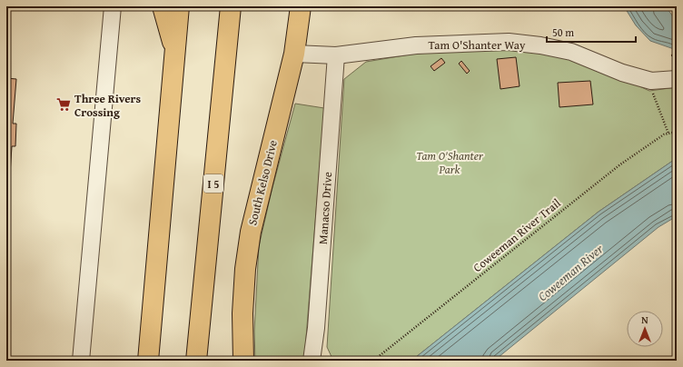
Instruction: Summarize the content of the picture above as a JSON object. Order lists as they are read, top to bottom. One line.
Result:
{"streets":{"main road":["South Kelso Drive","I 5"],"street":["Tam O'Shanter Way","Manacso Drive"],"path":["Coweeman River Trail"]},"crossings":[["Tam O'Shanter Way","South Kelso Drive"],["Tam O'Shanter Way","Manacso Drive"]],"water":["Coweeman River"],"parks":["Tam O'Shanter Park"],"places":{"supermarket":["Three Rivers Crossing"]},"scale_bar":"50 m","north":"top"}
